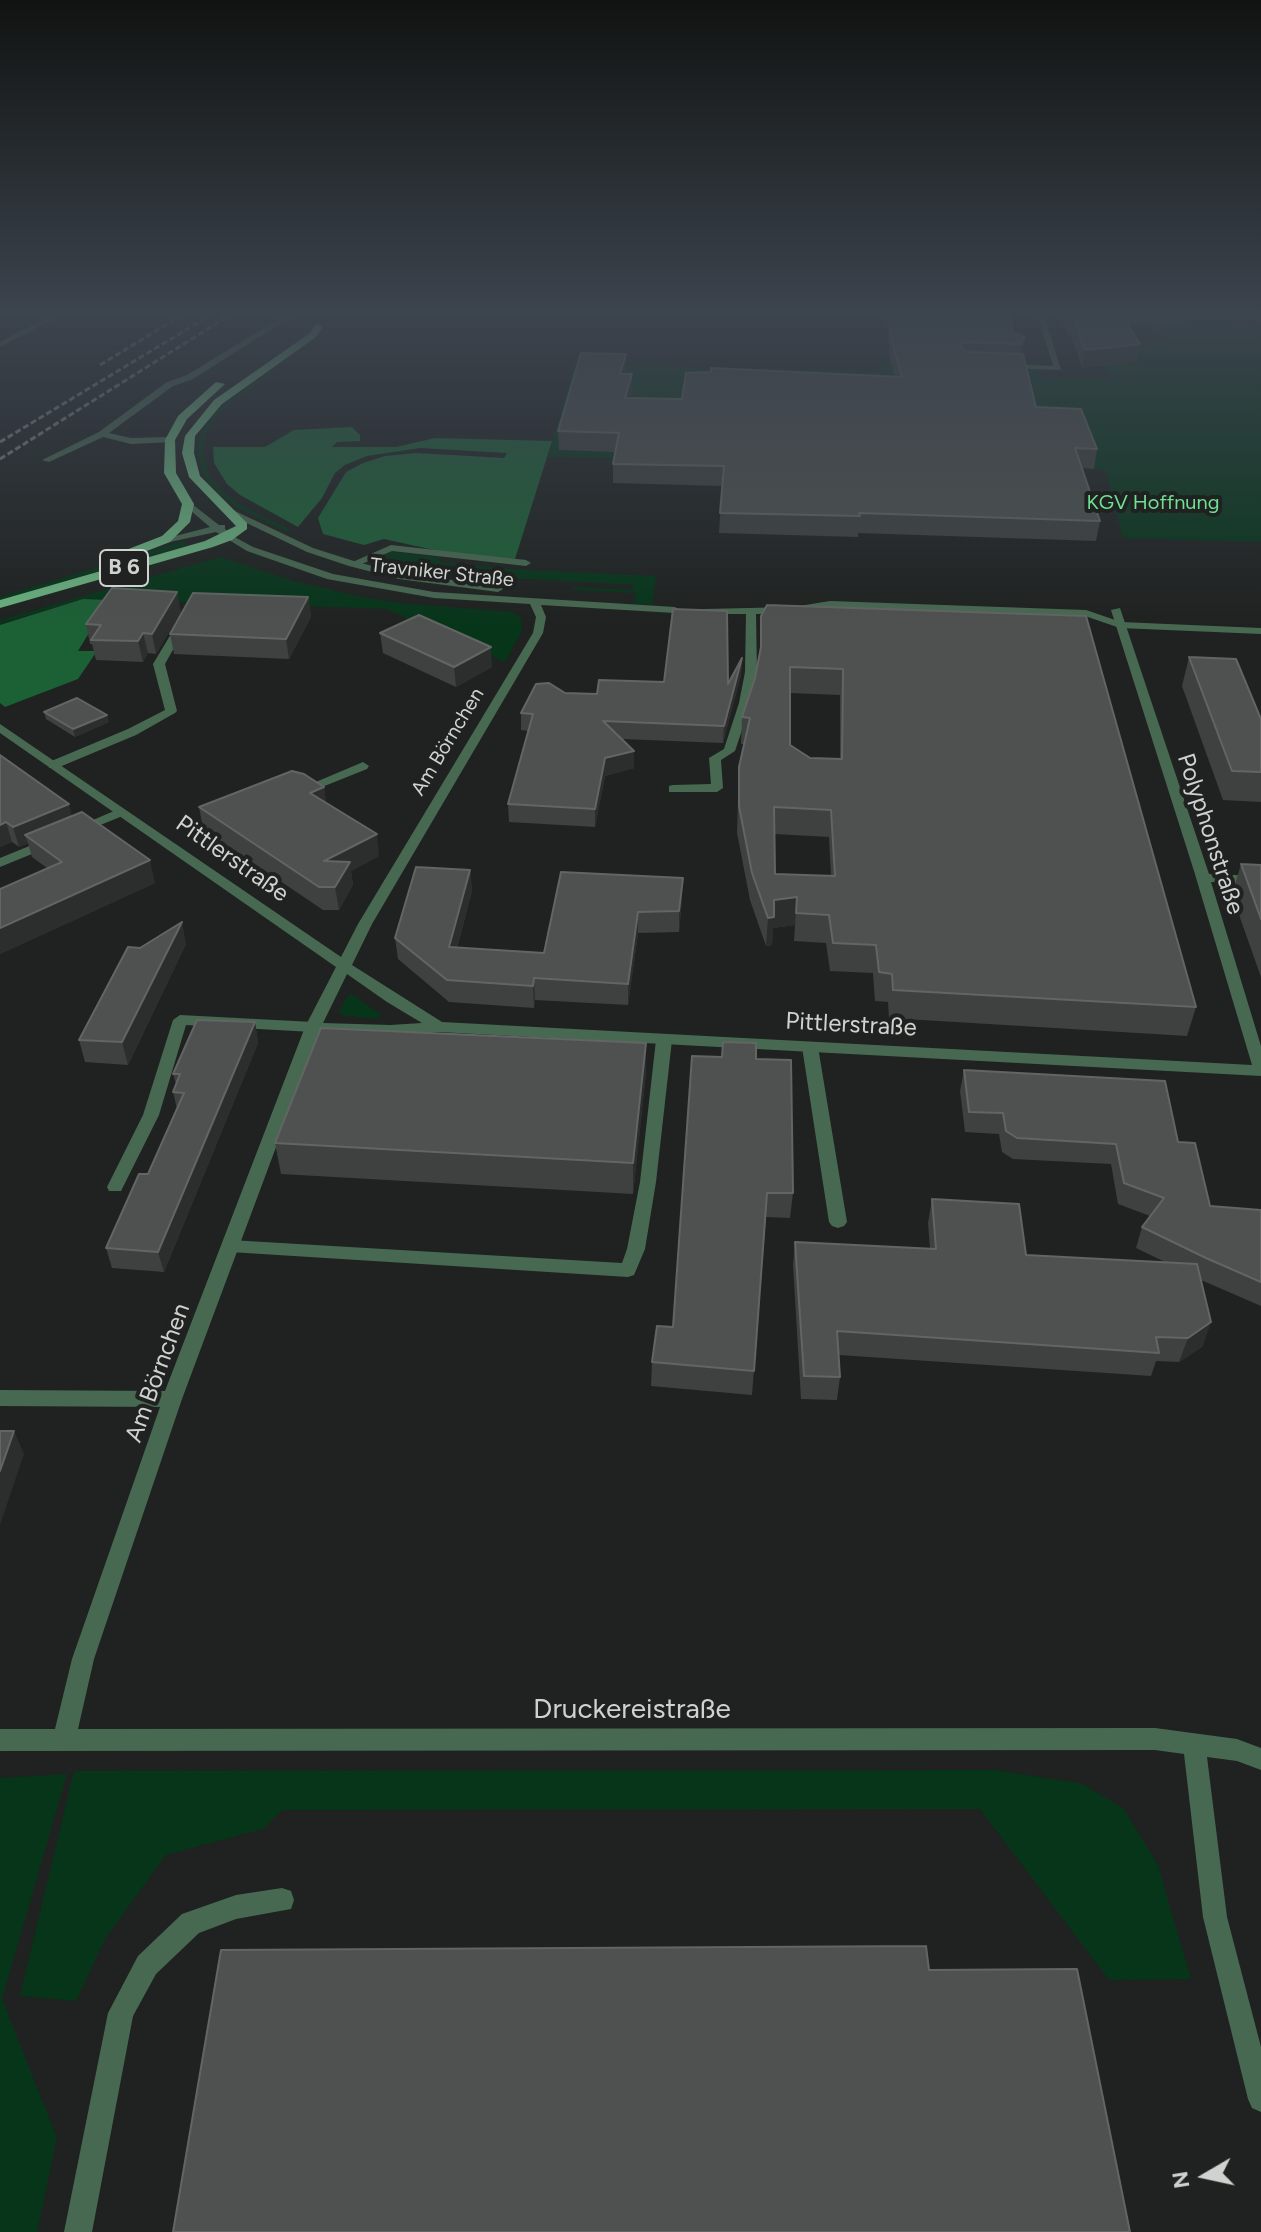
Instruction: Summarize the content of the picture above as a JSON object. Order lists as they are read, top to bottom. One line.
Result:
{"streets":{"main road":["B 6","Travniker Straße"],"street":["Am Börnchen","Polyphonstraße","Pittlerstraße","Druckereistraße"]},"crossings":[["B 6","Travniker Straße"],["Travniker Straße","Am Börnchen"],["Am Börnchen","Pittlerstraße"],["Am Börnchen","Druckereistraße"],["Polyphonstraße","Pittlerstraße"]],"parks":["KGV Hoffnung"],"north":"left"}
